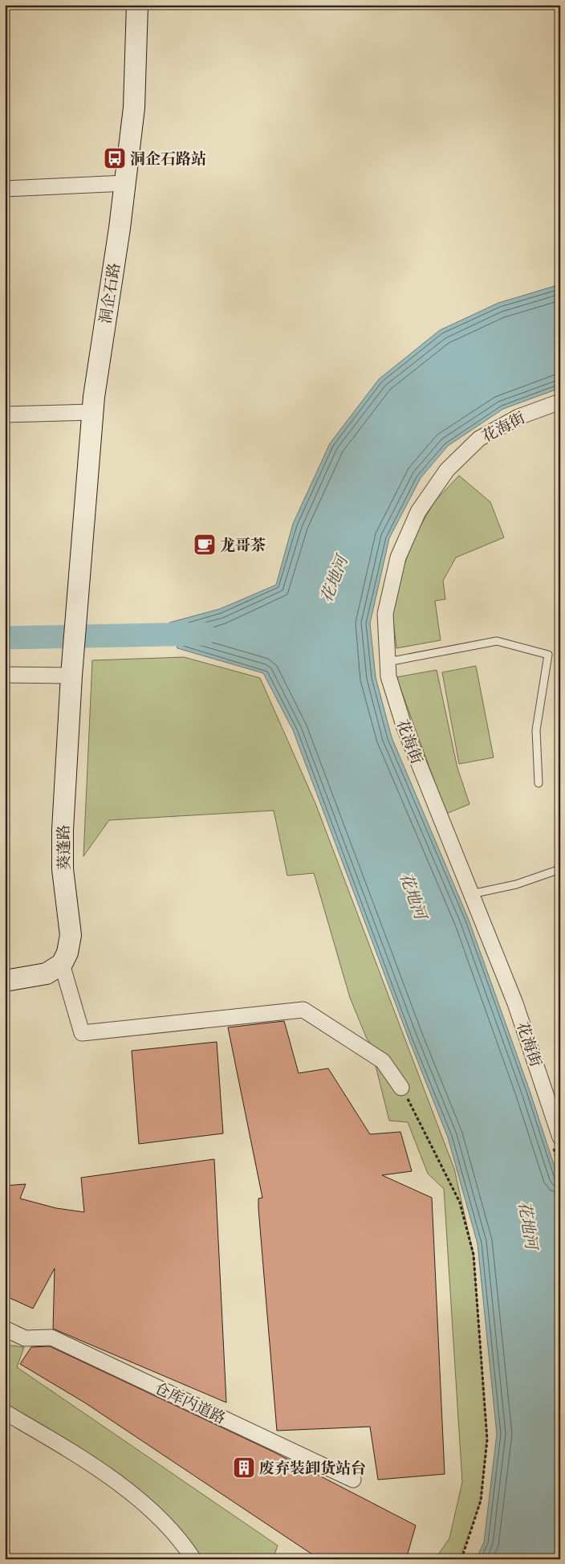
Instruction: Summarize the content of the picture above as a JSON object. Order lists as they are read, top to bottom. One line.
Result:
{"streets":{"street":["洞企石路","花海街","葵蓬路","仓库内道路"]},"crossings":[["洞企石路","葵蓬路"]],"water":["花地河"],"places":{"bus stop":["洞企石路站"],"cafe":["龙哥茶"],"building":["废弃装卸货站台"]}}
